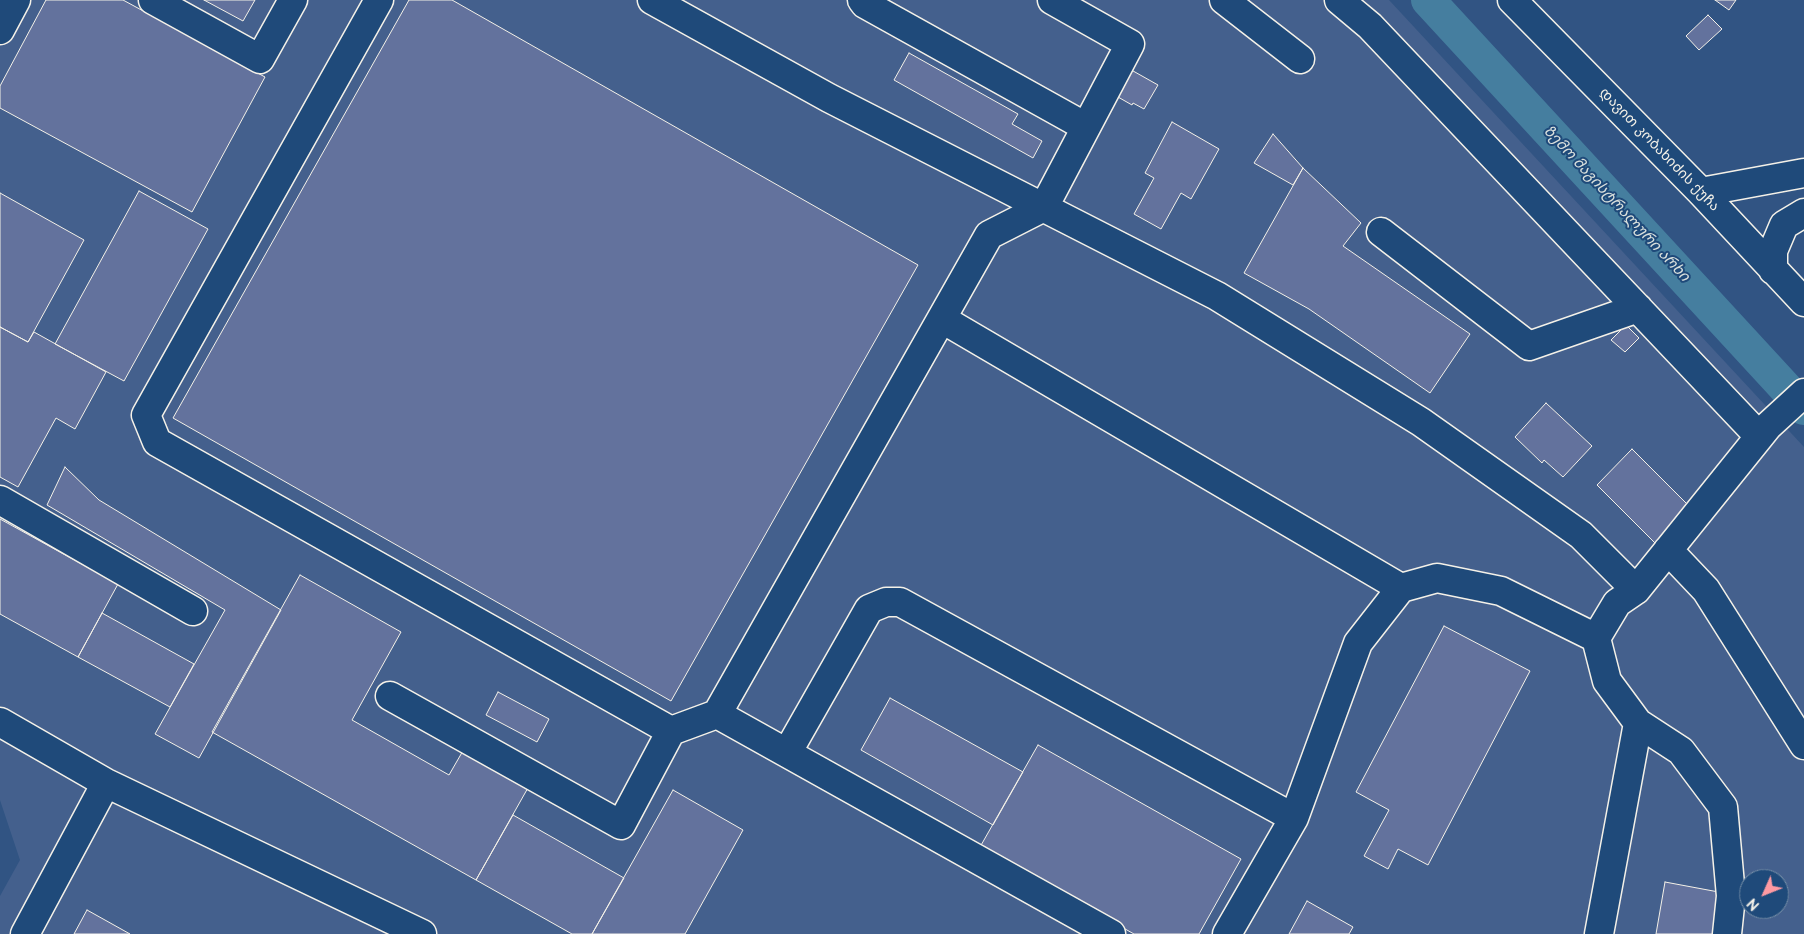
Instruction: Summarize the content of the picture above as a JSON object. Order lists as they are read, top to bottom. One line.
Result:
{"streets":{"street":["დავით კობახიძის ქუჩა"]},"water":["ზემო მაგისტრალური არხი"],"north":"bottom left"}
